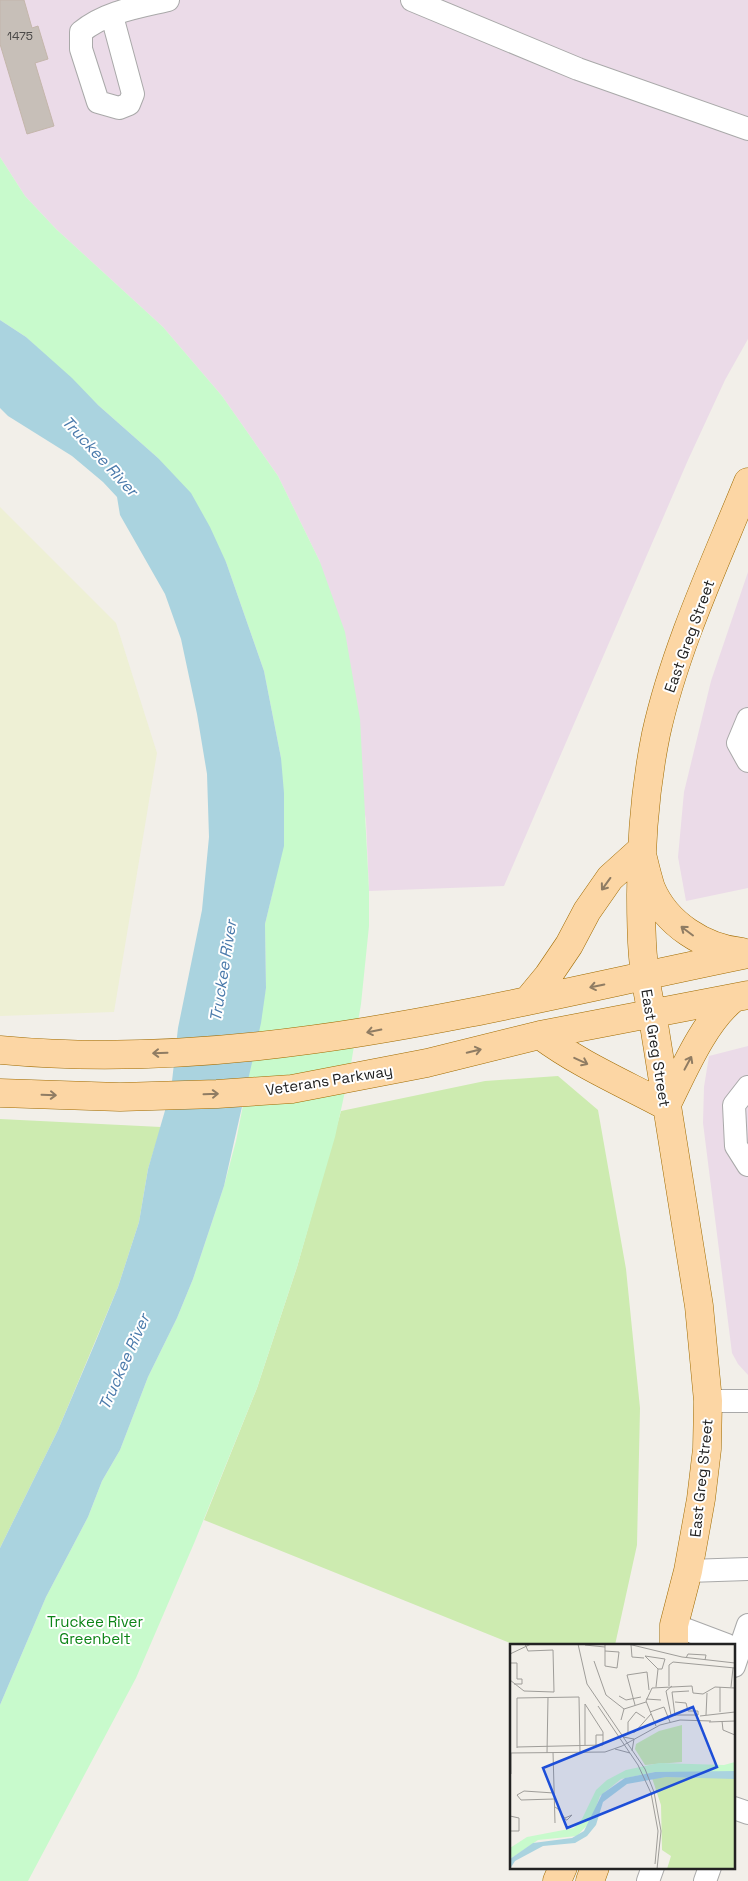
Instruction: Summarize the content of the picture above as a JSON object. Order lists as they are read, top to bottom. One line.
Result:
{"streets":{"main road":["East Greg Street","Veterans Parkway"]},"crossings":[["East Greg Street","Veterans Parkway"]],"water":["Truckee River"],"parks":["Truckee River Greenbelt"],"house_numbers":["1475"]}
